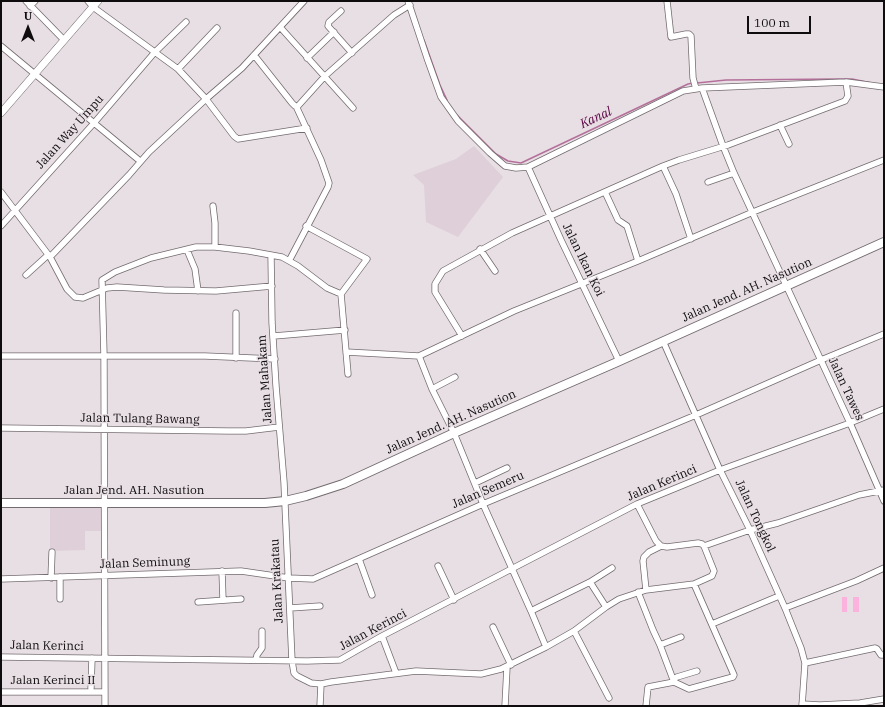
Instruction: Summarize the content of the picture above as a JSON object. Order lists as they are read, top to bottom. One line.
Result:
{"streets":{"highway":["Jalan Jend. AH. Nasution"],"street":["Jalan Way Umpu","Jalan Ikan Koi","Jalan Mahakam","Jalan Tawes","Jalan Tulang Bawang","Jalan Kerinci","Jalan Semeru","Jalan Tongkol","Jalan Seminung","Jalan Krakatau","Jalan Kerinci II"]},"crossings":[["Jalan Ikan Koi","Jalan Jend. AH. Nasution"],["Jalan Jend. AH. Nasution","Jalan Mahakam"],["Jalan Jend. AH. Nasution","Jalan Tawes"],["Jalan Jend. AH. Nasution","Jalan Tongkol"],["Jalan Jend. AH. Nasution","Jalan Krakatau"],["Jalan Mahakam","Jalan Tulang Bawang"],["Jalan Mahakam","Jalan Krakatau"],["Jalan Tawes","Jalan Kerinci"],["Jalan Tawes","Jalan Semeru"],["Jalan Kerinci","Jalan Tongkol"],["Jalan Kerinci","Jalan Krakatau"],["Jalan Semeru","Jalan Tongkol"],["Jalan Semeru","Jalan Seminung"],["Jalan Semeru","Jalan Krakatau"],["Jalan Seminung","Jalan Krakatau"]],"water":["Kanal"],"scale_bar":"100 m","north":"top"}
